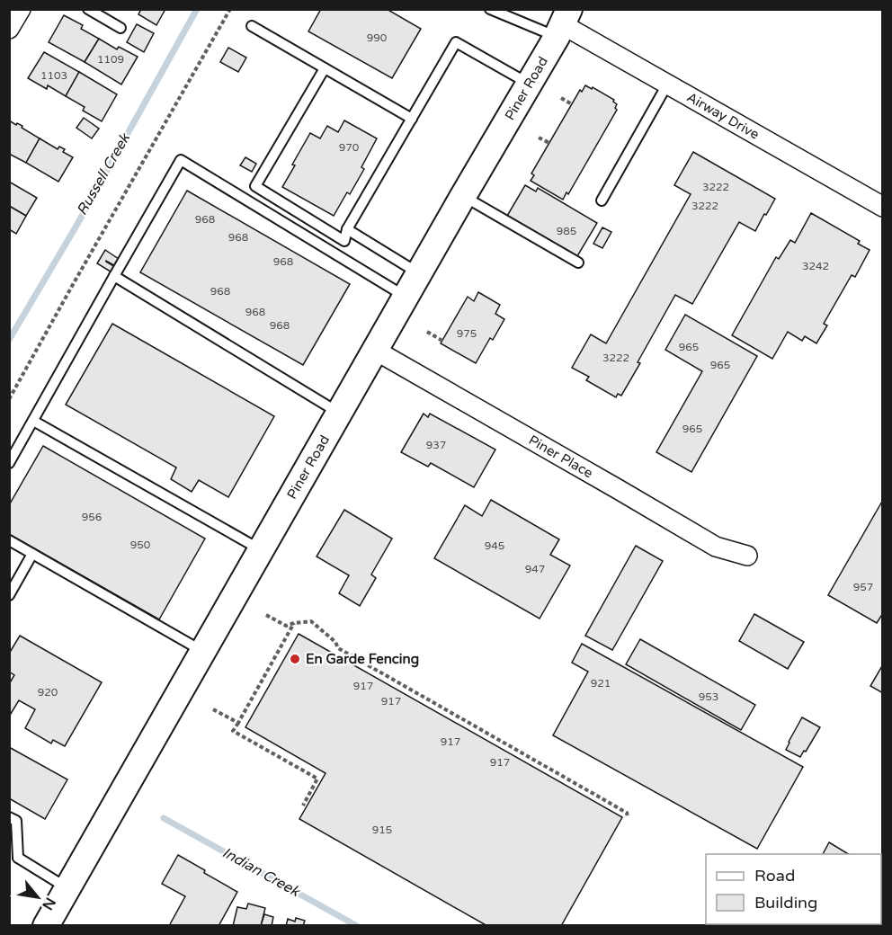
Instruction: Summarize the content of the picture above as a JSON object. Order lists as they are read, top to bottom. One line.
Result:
{"streets":{"main road":["Piner Road"],"street":["Airway Drive","Piner Place"]},"crossings":[["Piner Road","Airway Drive"],["Piner Road","Piner Place"]],"water":["Russell Creek","Indian Creek"],"places":["En Garde Fencing"],"house_numbers":["990","1109","1103","970","3222","3222","968","985","968","968","3242","968","968","968","975","965","3222","965","965","937","956","950","945","947","957","921","917","920","953","917","917","917","915"],"legend":["Road","Building"],"north":"bottom right"}
